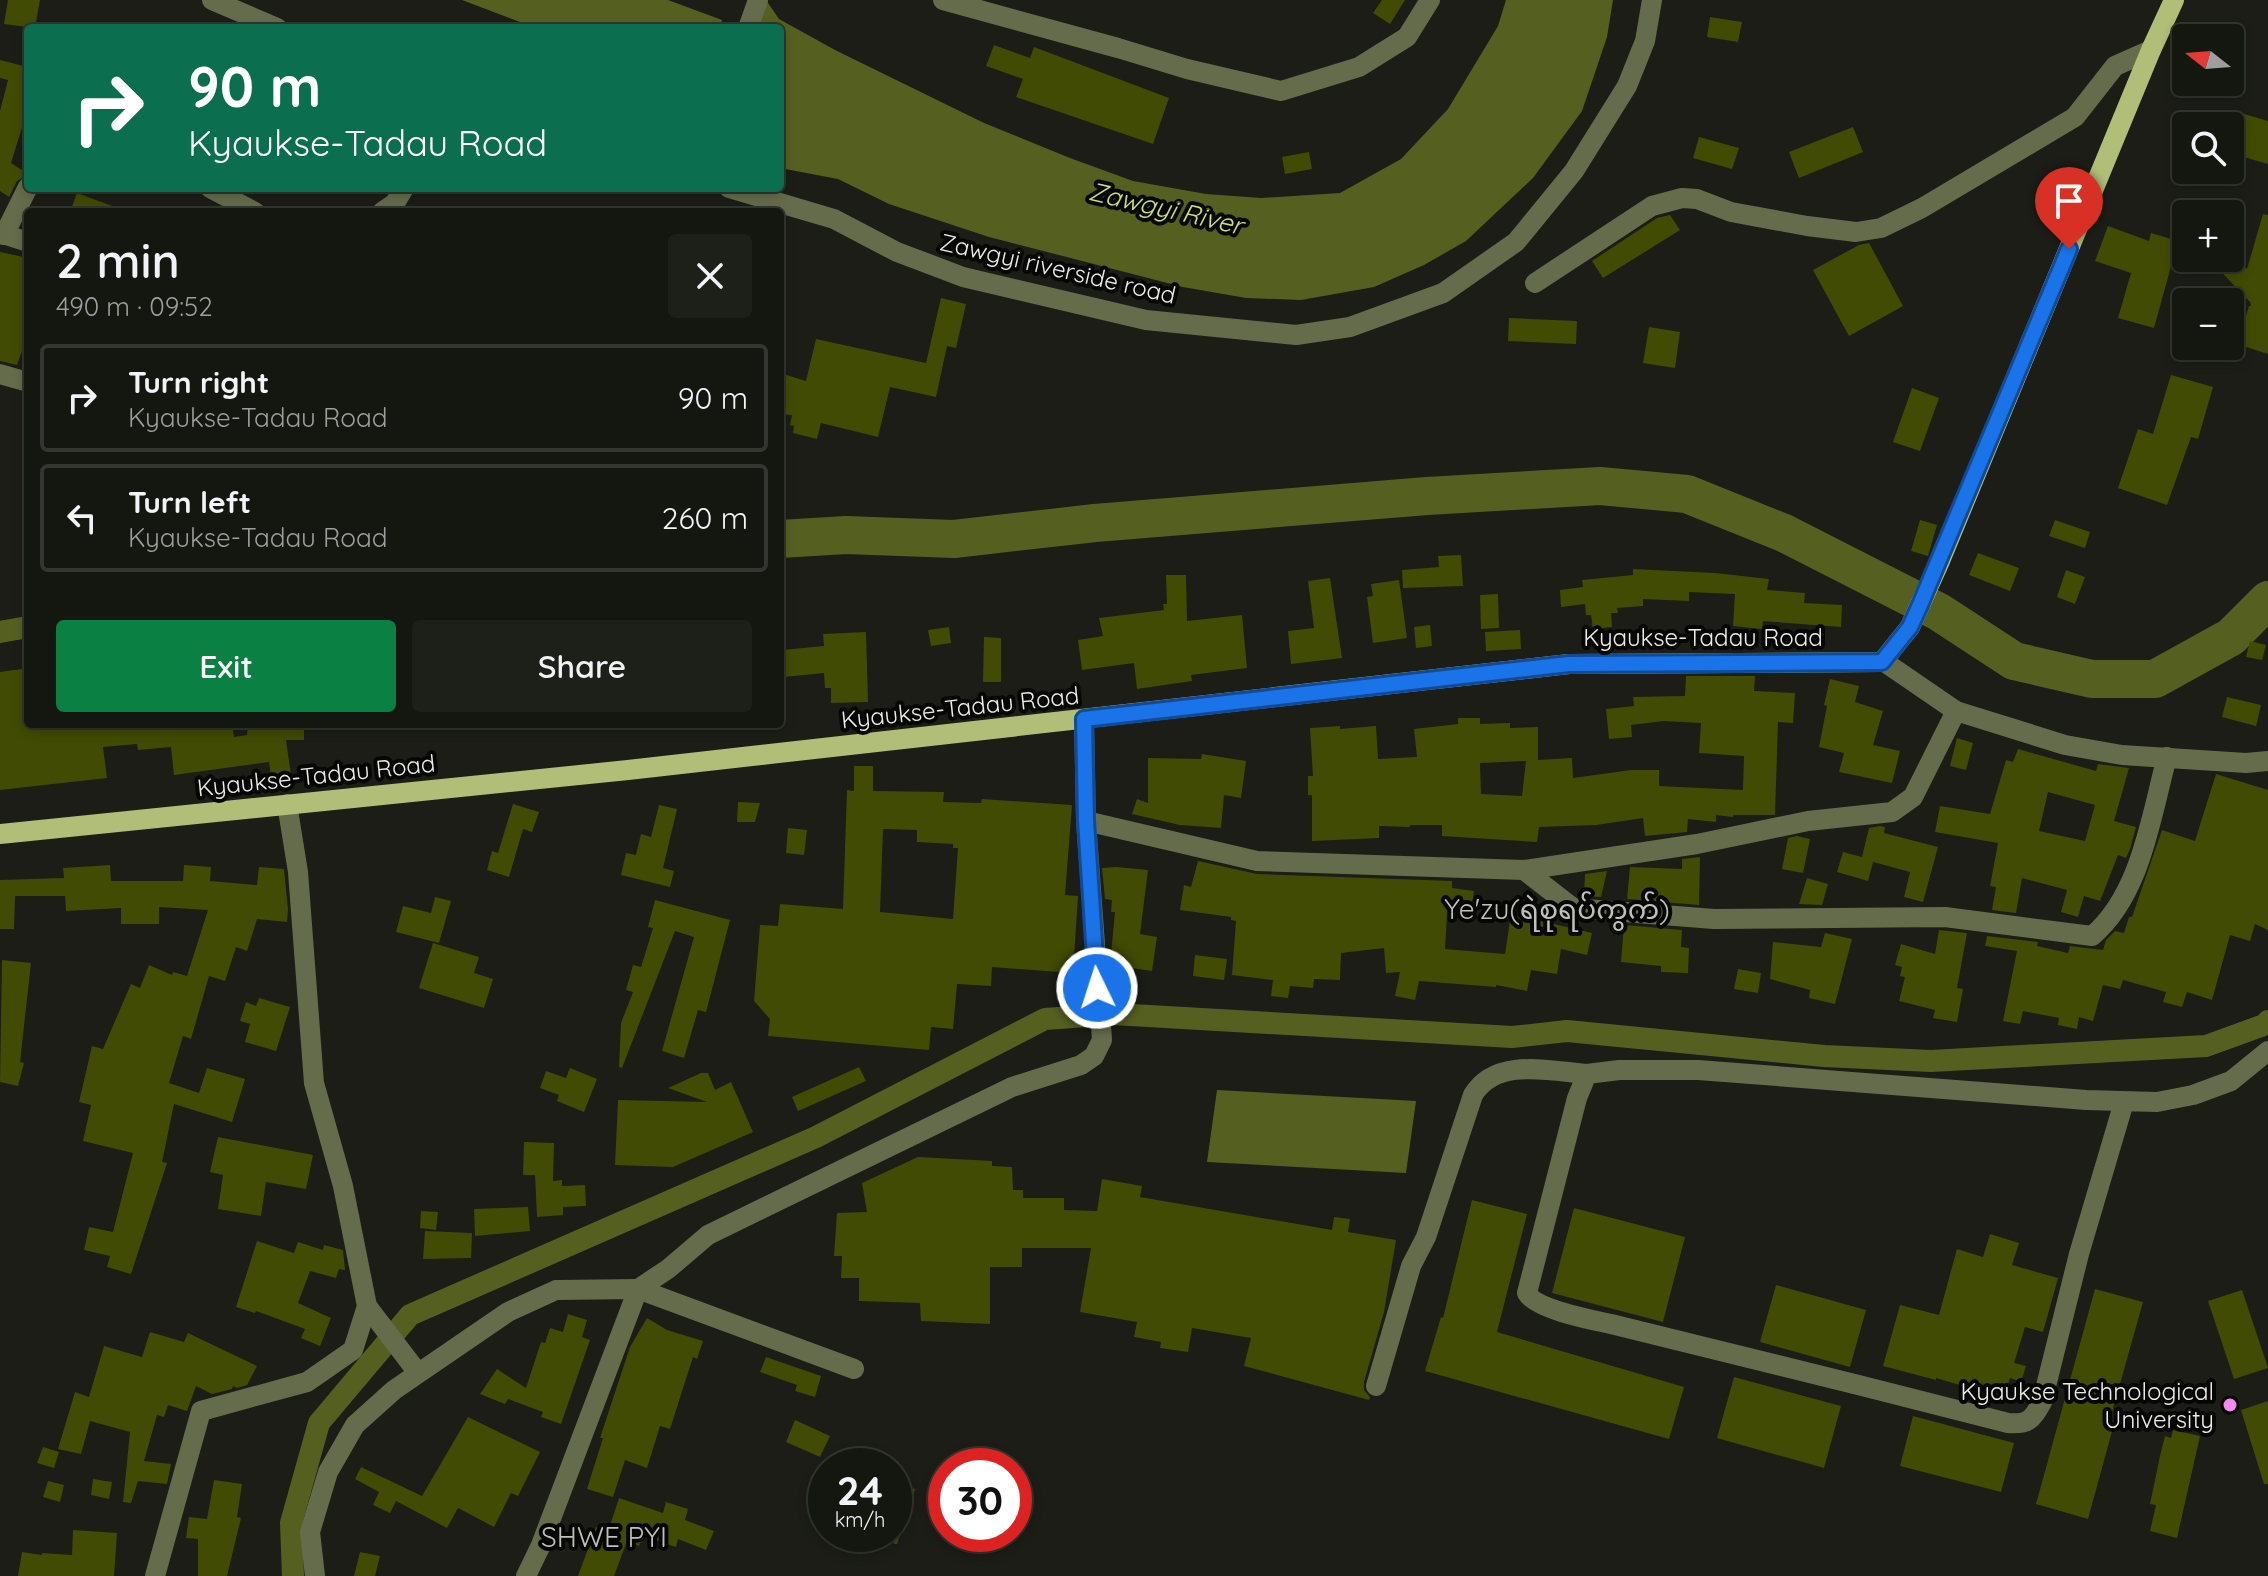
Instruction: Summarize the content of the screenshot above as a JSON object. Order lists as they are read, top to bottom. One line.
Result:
{"streets":{"main road":["Kyaukse-Tadau Road"],"street":["Zawgyi riverside road"]},"districts":["Ye'zu(ရဲစုရပ်ကွက်)","SHWE PYI"],"water":["Zawgyi River"],"places":["Kyaukse Technological University"],"north":"left","page":{"map_buttons":["+","−"],"turn":["90 m","Kyaukse-Tadau Road"],"heading":["2 min","490 m · 09:52"],"list":[{"name":"Turn right","note":"Kyaukse-Tadau Road","value":"90 m"},{"name":"Turn left","note":"Kyaukse-Tadau Road","value":"260 m"}],"buttons":["Exit","Share"],"speed":"24 km/h","limit":"30"}}
